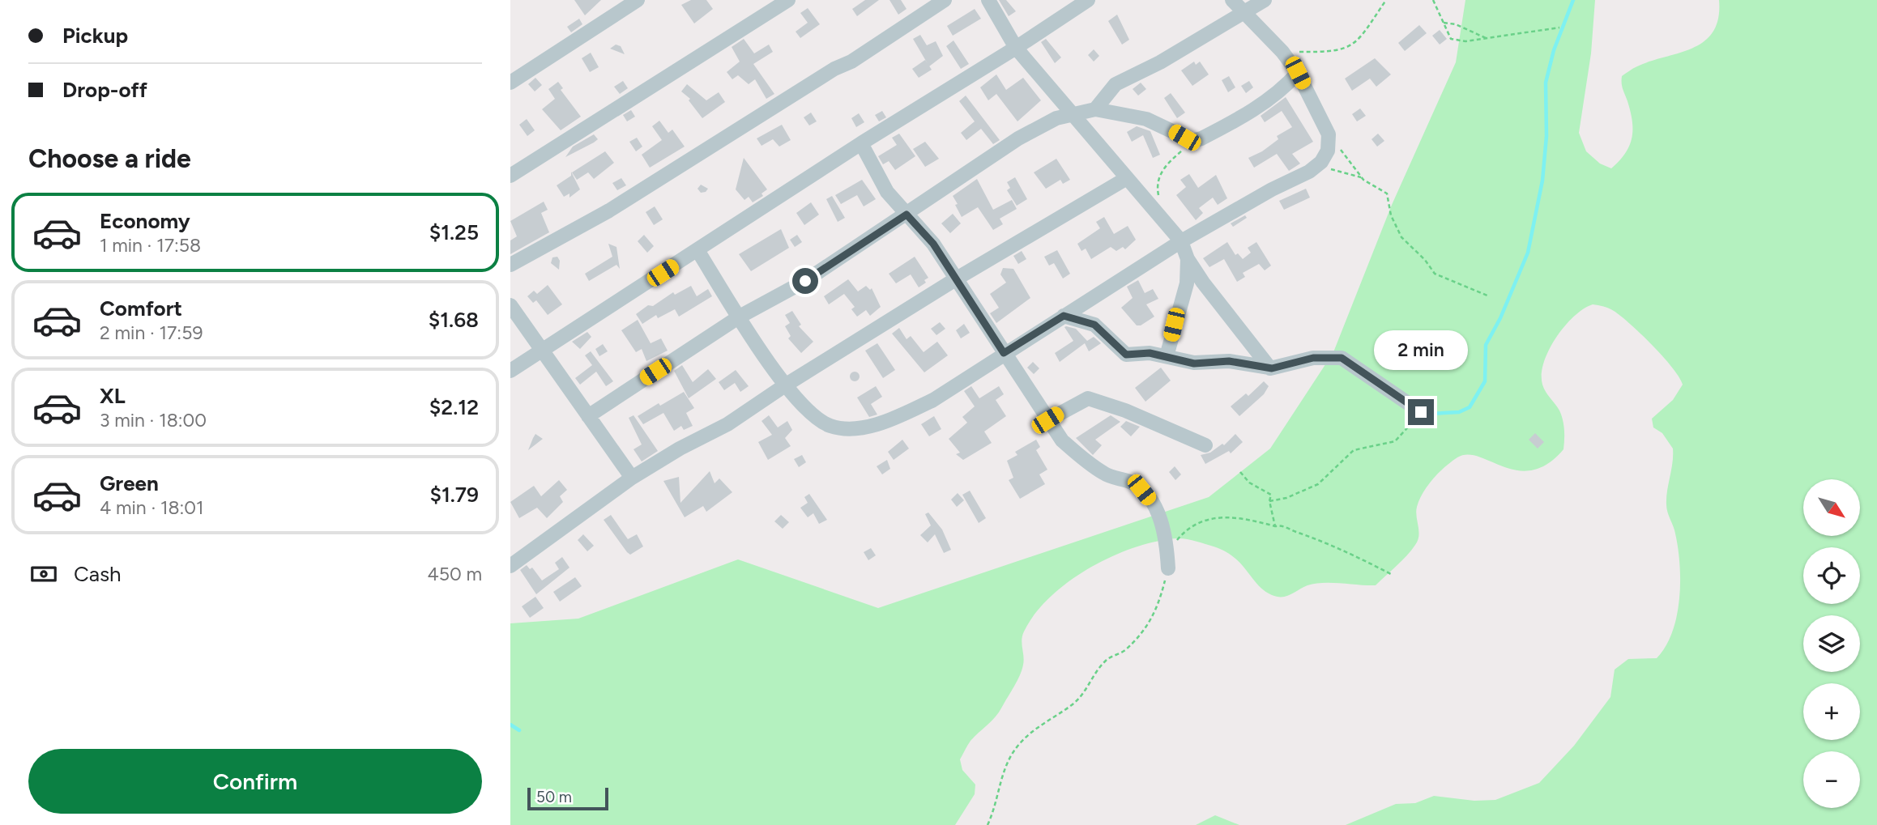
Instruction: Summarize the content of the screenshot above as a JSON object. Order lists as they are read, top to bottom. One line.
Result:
{"scale_bar":"50 m","north":"bottom right","page":{"banner":["Pickup","Drop-off"],"heading":"Choose a ride","list":[{"name":"Economy","note":"1 min · 17:58","value":"$1.25"},{"name":"Comfort","note":"2 min · 17:59","value":"$1.68"},{"name":"XL","note":"3 min · 18:00","value":"$2.12"},{"name":"Green","note":"4 min · 18:01","value":"$1.79"}],"bubble":"2 min","map_buttons":["+","−"],"pay":["Cash","450 m"],"buttons":"Confirm","scale":"50 m"}}
